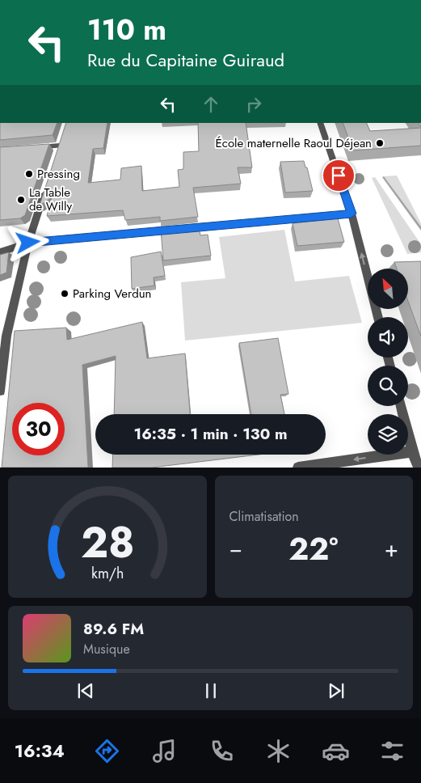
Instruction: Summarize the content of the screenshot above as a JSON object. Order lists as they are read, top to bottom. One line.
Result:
{"places":["École maternelle Raoul Déjean","Pressing","La Table de Willy","Parking Verdun"],"north":"top left","page":{"turn":["110 m","Rue du Capitaine Guiraud"],"limit":"30","trip":"16:35 · 1 min · 130 m","tile":"Climatisation","heat":["−","22°","+"],"song":["89.6 FM","Musique"],"tabs":"16:34","gauge":["28","km/h"]}}
